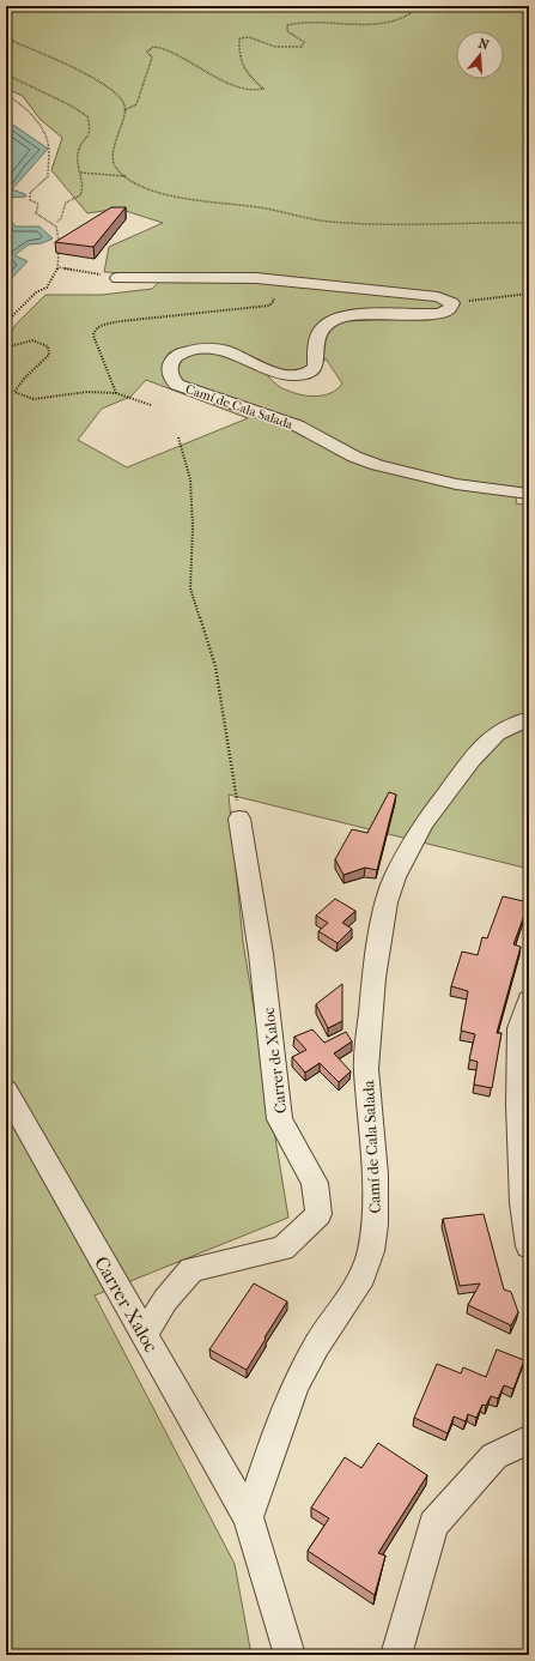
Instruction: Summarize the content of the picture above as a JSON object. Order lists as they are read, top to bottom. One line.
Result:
{"streets":{"street":["Camí de Cala Salada","Carrer de Xaloc","Carrer Xaloc"]},"crossings":[["Camí de Cala Salada","Carrer Xaloc"],["Carrer de Xaloc","Carrer Xaloc"]],"north":"top"}
